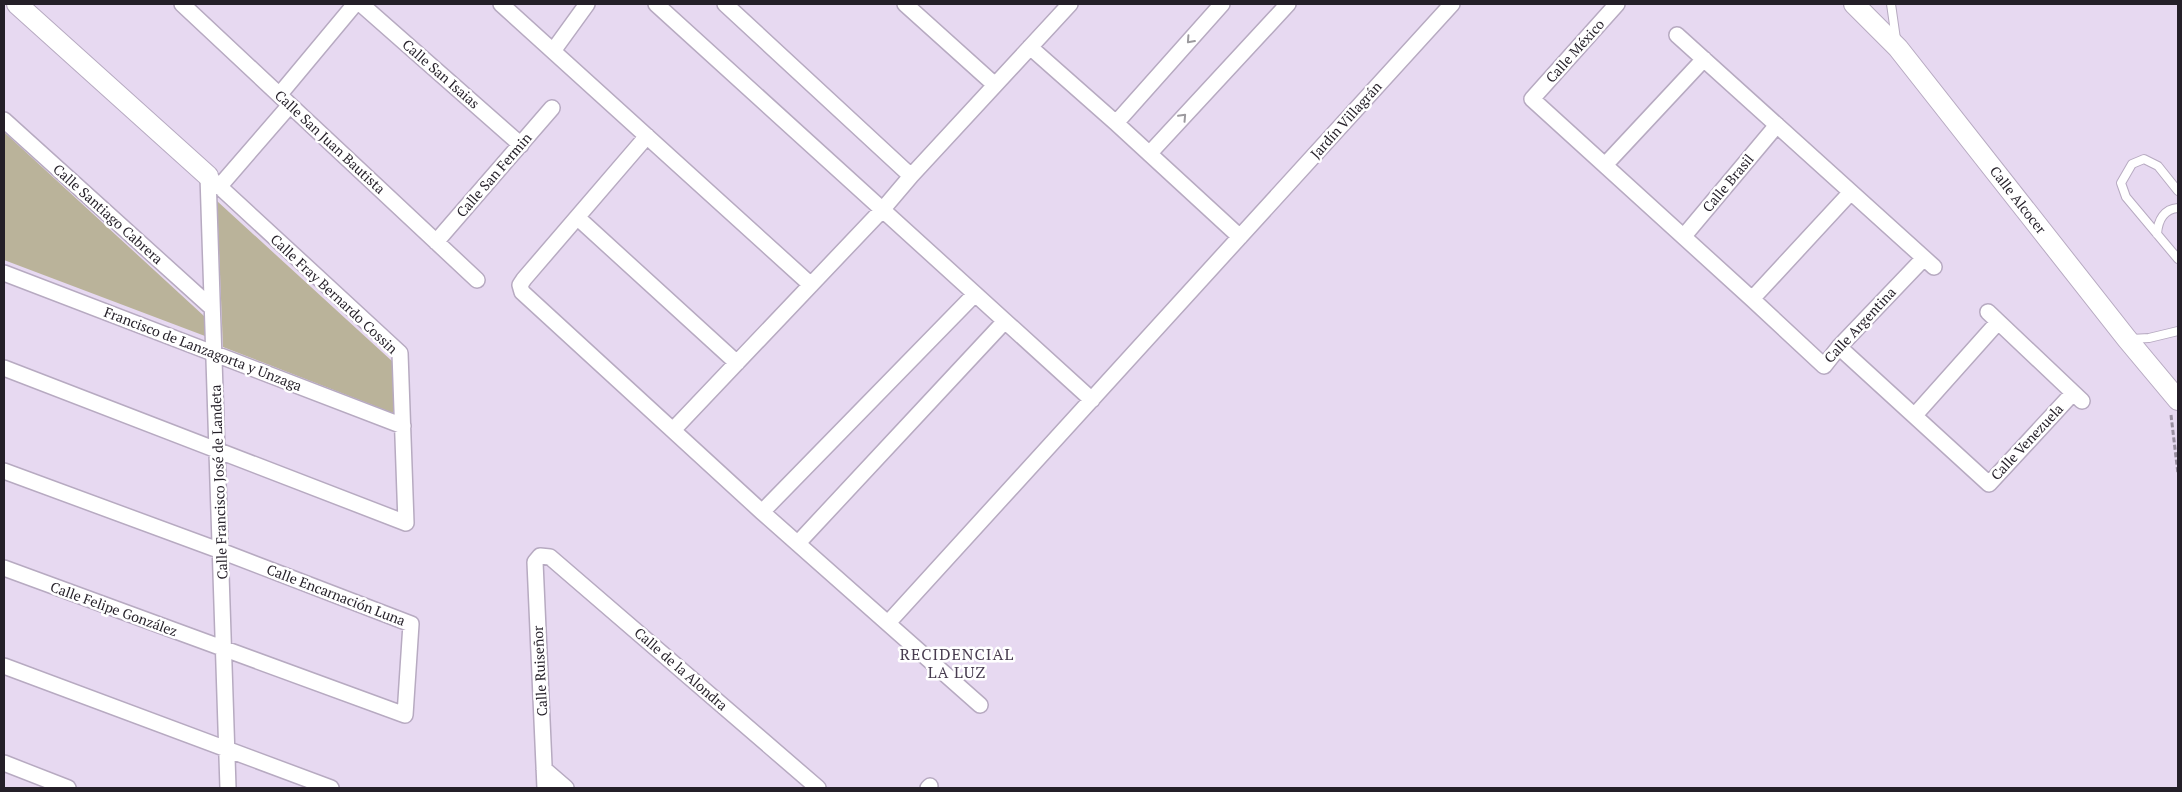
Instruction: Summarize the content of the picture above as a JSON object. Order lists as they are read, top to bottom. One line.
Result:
{"streets":{"street":["Calle México","Calle San Isaias","Jardín Villagrán","Calle San Juan Bautista","Calle San Fermin","Calle Brasil","Calle Alcocer","Calle Santiago Cabrera","Calle Fray Bernardo Cossin","Calle Argentina","Francisco de Lanzagorta y Unzaga","Calle Venezuela","Calle Francisco José de Landeta","Calle Encarnación Luna","Calle Felipe González","Calle de la Alondra","Calle Ruiseñor"]},"crossings":[["Calle San Isaias","Calle San Fermin"],["Calle San Juan Bautista","Calle San Fermin"],["Calle Brasil","Calle Argentina"],["Calle Santiago Cabrera","Calle Francisco José de Landeta"],["Calle Fray Bernardo Cossin","Francisco de Lanzagorta y Unzaga"],["Calle Fray Bernardo Cossin","Calle Francisco José de Landeta"],["Calle Argentina","Calle Venezuela"],["Francisco de Lanzagorta y Unzaga","Calle Francisco José de Landeta"],["Calle Francisco José de Landeta","Calle Encarnación Luna"],["Calle Francisco José de Landeta","Calle Felipe González"],["Calle Encarnación Luna","Calle Felipe González"],["Calle de la Alondra","Calle Ruiseñor"]],"districts":["RECIDENCIAL LA LUZ"]}
